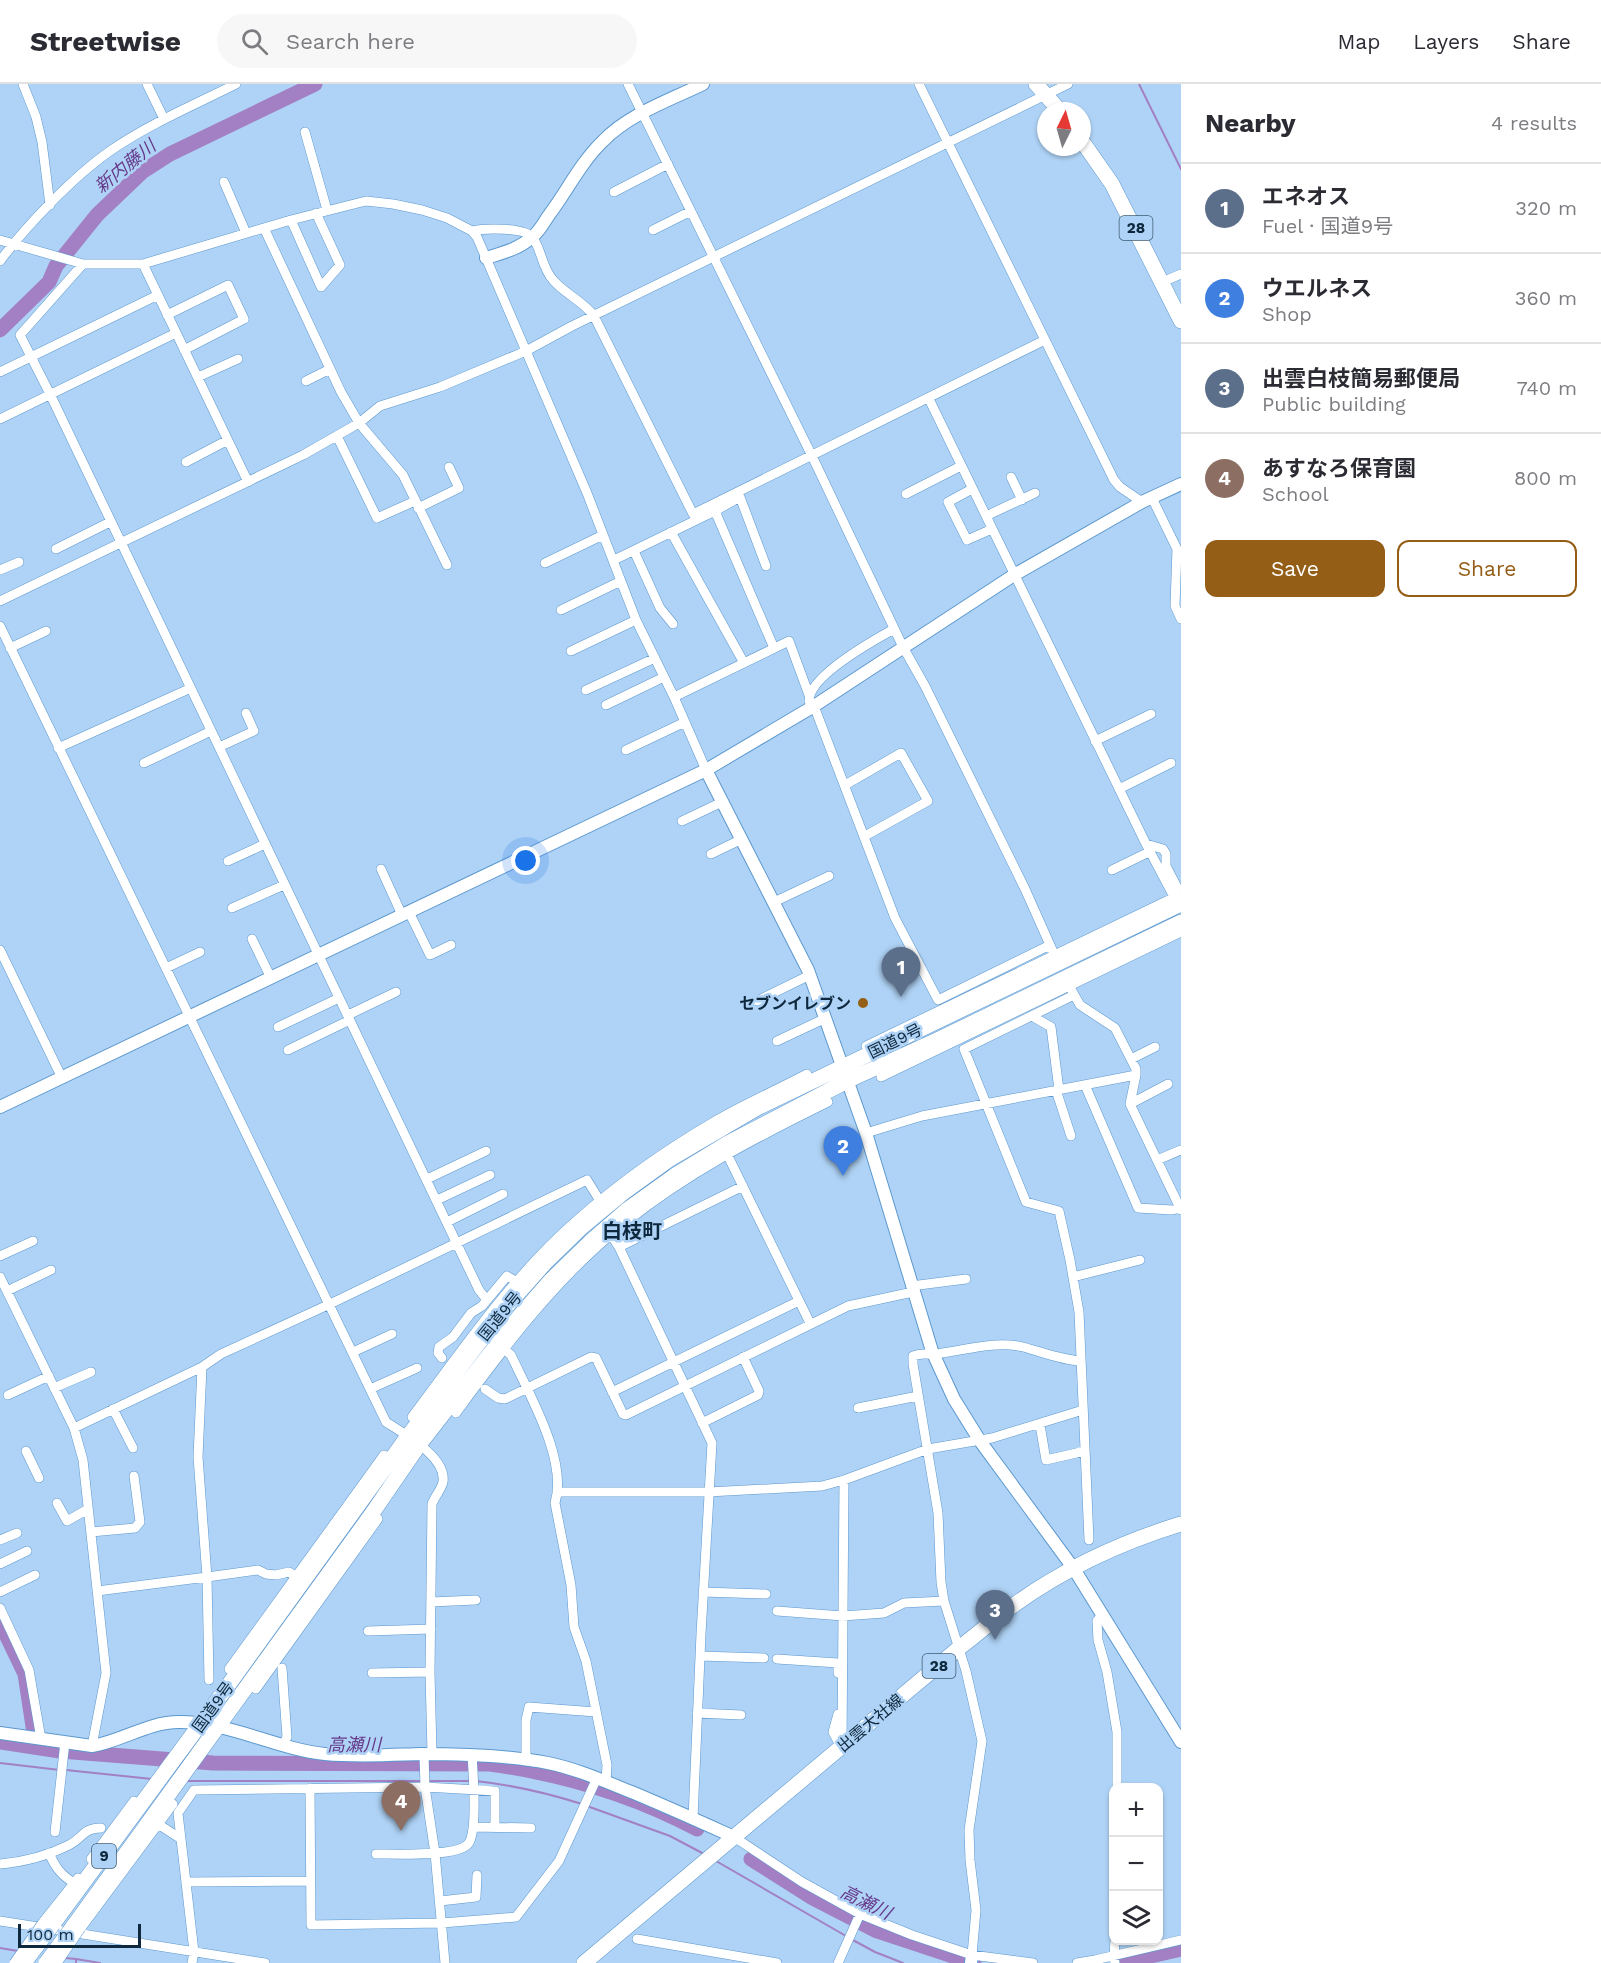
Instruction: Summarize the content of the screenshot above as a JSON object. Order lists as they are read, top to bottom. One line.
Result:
{"streets":{"main road":["28","国道9号","出雲大社線","9"]},"districts":["白枝町"],"water":["新内藤川","高瀬川"],"places":["セブンイレブン"],"scale_bar":"100 m","north":"top","page":{"header":"Streetwise","search":"Search here","nav":["Map","Layers","Share"],"heading":["Nearby","4 results"],"list":[{"mark":"1","name":"エネオス","note":"Fuel · 国道9号","value":"320 m"},{"mark":"2","name":"ウエルネス","note":"Shop","value":"360 m"},{"mark":"3","name":"出雲白枝簡易郵便局","note":"Public building","value":"740 m"},{"mark":"4","name":"あすなろ保育園","note":"School","value":"800 m"}],"buttons":["Save","Share"],"pins":["1","2","3","4"],"map_buttons":["+","−"],"scale":"100 m"}}
